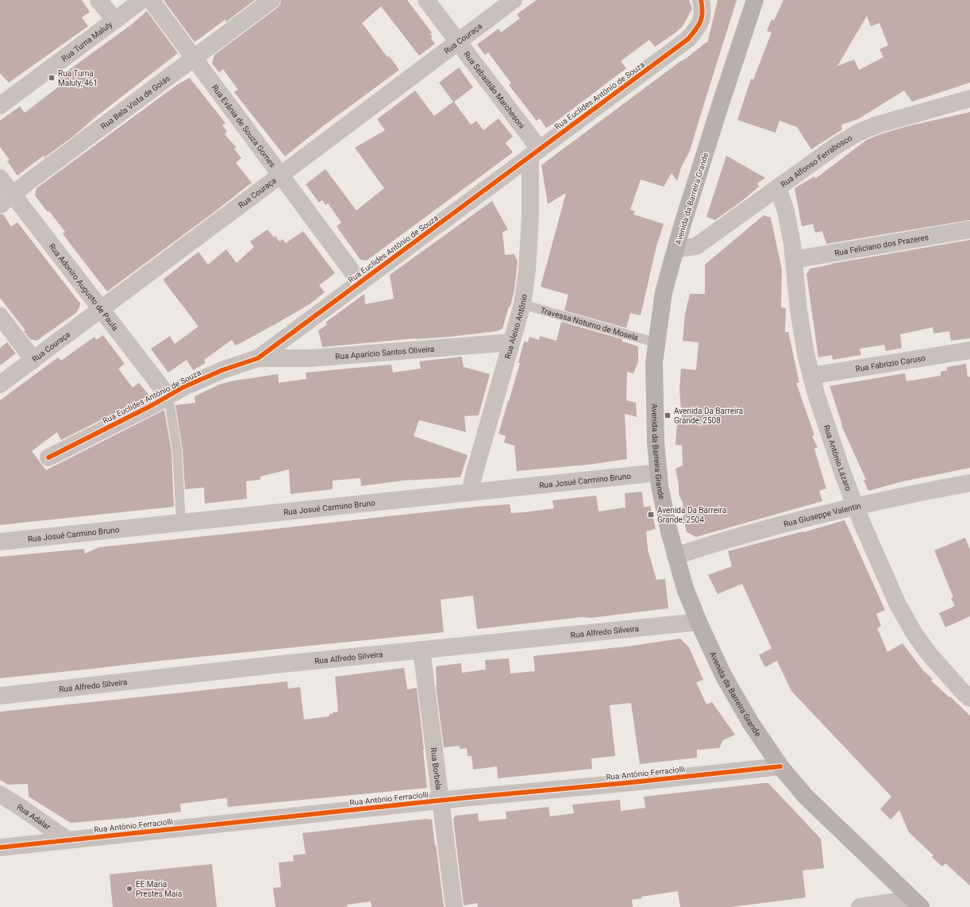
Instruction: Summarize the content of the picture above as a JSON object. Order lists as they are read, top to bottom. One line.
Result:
{"streets":{"main road":["Avenida da Barreira Grande"],"street":["Rua Couraça","Rua Tuma Maluly","Rua Sebastião Marchesoni","Rua Euclides Antônio de Souza","Rua Bela Vista de Goiás","Rua Evânia de Souza Gomes","Rua Alfonso Ferrabosco","Rua Feliciano dos Prazeres","Rua Adoniro Augusto de Paula","Rua Aleixo Antônio","Rua Aparício Santos Oliveira","Rua Fabrizio Caruso","Rua Antônio Lázaro","Rua Josué Carmino Bruno","Rua Giuseppe Valentin","Rua Alfredo Silveira","Rua Borbela","Rua Antônio Ferraciolli","Rua Adalar"],"lane":["Travessa Noturno de Mosela"]},"crossings":[["Rua Couraça","Rua Sebastião Marchesoni"],["Rua Couraça","Rua Evânia de Souza Gomes"],["Rua Couraça","Rua Adoniro Augusto de Paula"],["Rua Sebastião Marchesoni","Rua Euclides Antônio de Souza"],["Rua Sebastião Marchesoni","Rua Aleixo Antônio"],["Rua Euclides Antônio de Souza","Rua Evânia de Souza Gomes"],["Rua Euclides Antônio de Souza","Rua Adoniro Augusto de Paula"],["Rua Euclides Antônio de Souza","Rua Aleixo Antônio"],["Rua Euclides Antônio de Souza","Rua Aparício Santos Oliveira"],["Rua Bela Vista de Goiás","Rua Evânia de Souza Gomes"],["Rua Bela Vista de Goiás","Rua Adoniro Augusto de Paula"],["Rua Alfonso Ferrabosco","Avenida da Barreira Grande"],["Rua Alfonso Ferrabosco","Rua Antônio Lázaro"],["Avenida da Barreira Grande","Travessa Noturno de Mosela"],["Avenida da Barreira Grande","Rua Josué Carmino Bruno"],["Avenida da Barreira Grande","Rua Giuseppe Valentin"],["Avenida da Barreira Grande","Rua Alfredo Silveira"],["Avenida da Barreira Grande","Rua Antônio Ferraciolli"],["Rua Feliciano dos Prazeres","Rua Antônio Lázaro"],["Travessa Noturno de Mosela","Rua Aleixo Antônio"],["Rua Aleixo Antônio","Rua Aparício Santos Oliveira"],["Rua Aleixo Antônio","Rua Josué Carmino Bruno"],["Rua Fabrizio Caruso","Rua Antônio Lázaro"],["Rua Antônio Lázaro","Rua Giuseppe Valentin"],["Rua Alfredo Silveira","Rua Borbela"],["Rua Borbela","Rua Antônio Ferraciolli"],["Rua Antônio Ferraciolli","Rua Adalar"]],"places":{"transit":["Rua Tuma Maluly, 461","Avenida Da Barreira Grande, 2508","Avenida Da Barreira Grande, 2504"],"other":["EE Maria Prestes Maia"]}}
